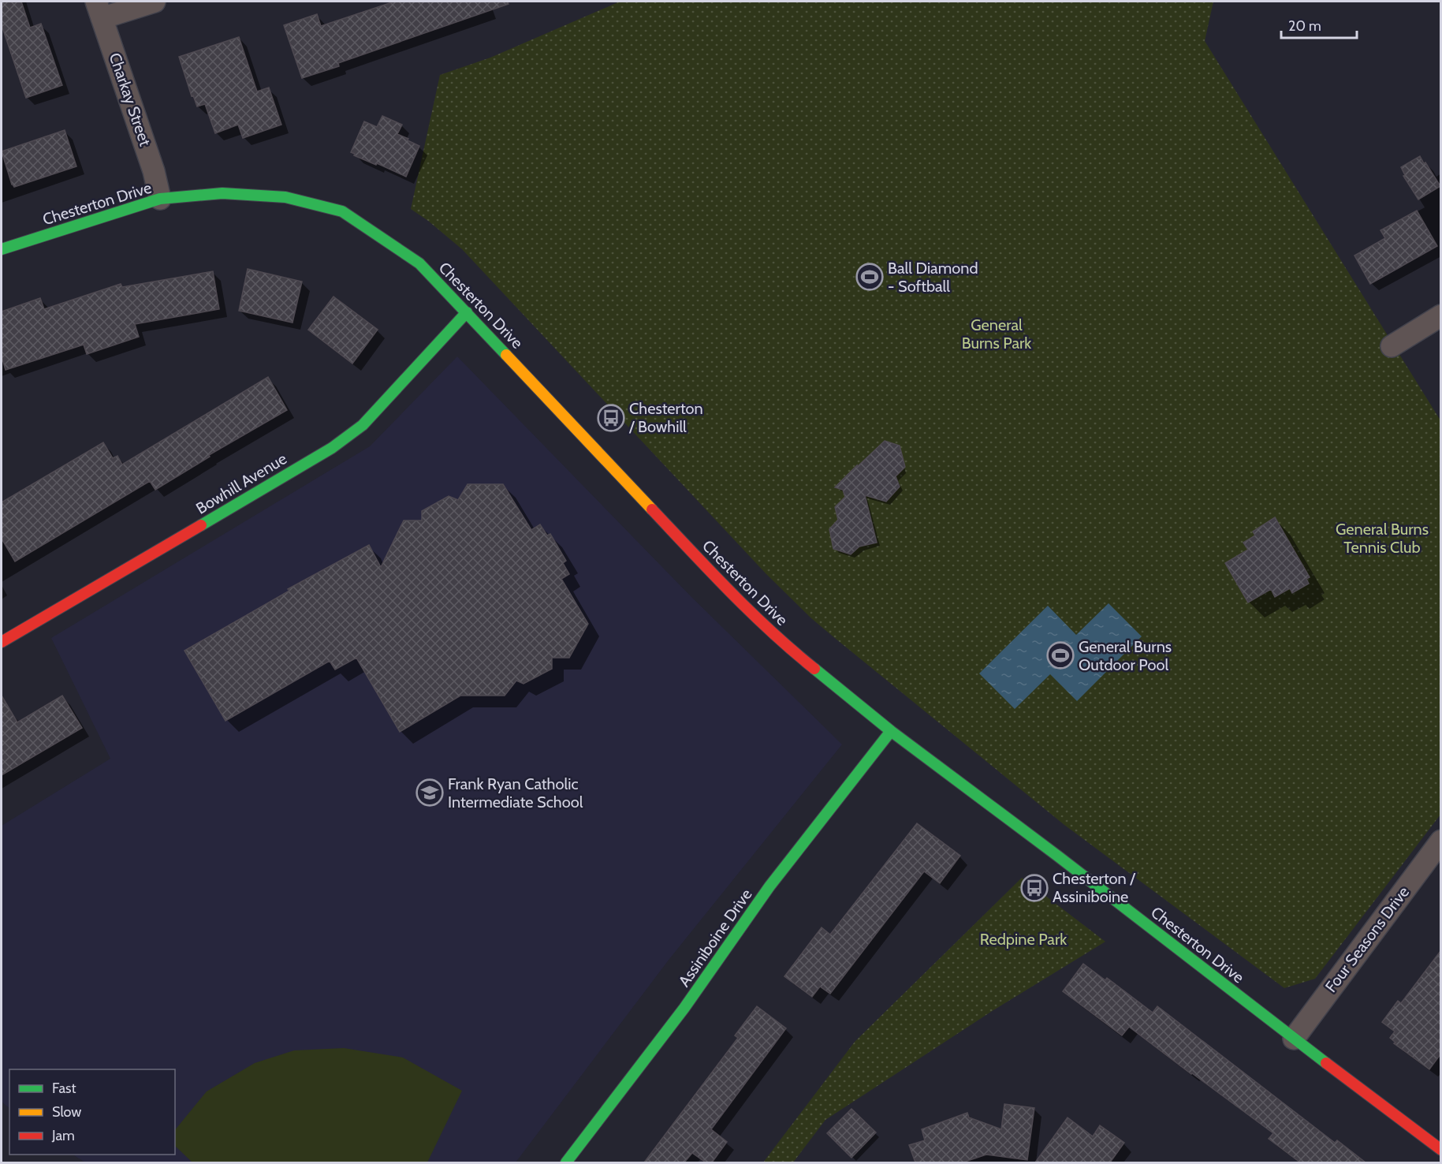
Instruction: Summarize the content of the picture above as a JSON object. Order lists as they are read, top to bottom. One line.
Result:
{"streets":{"street":["Charkay Street","Chesterton Drive","Bowhill Avenue","Assiniboine Drive","Four Seasons Drive"]},"crossings":[["Charkay Street","Chesterton Drive"],["Chesterton Drive","Bowhill Avenue"],["Chesterton Drive","Assiniboine Drive"],["Chesterton Drive","Four Seasons Drive"]],"parks":["General Burns Park","General Burns Tennis Club","Redpine Park"],"places":{"sports":["Ball Diamond - Softball","General Burns Outdoor Pool"],"bus stop":["Chesterton / Bowhill","Chesterton / Assiniboine"],"school or university":["Frank Ryan Catholic Intermediate School"]},"legend":["Fast","Slow","Jam"],"scale_bar":"20 m"}
